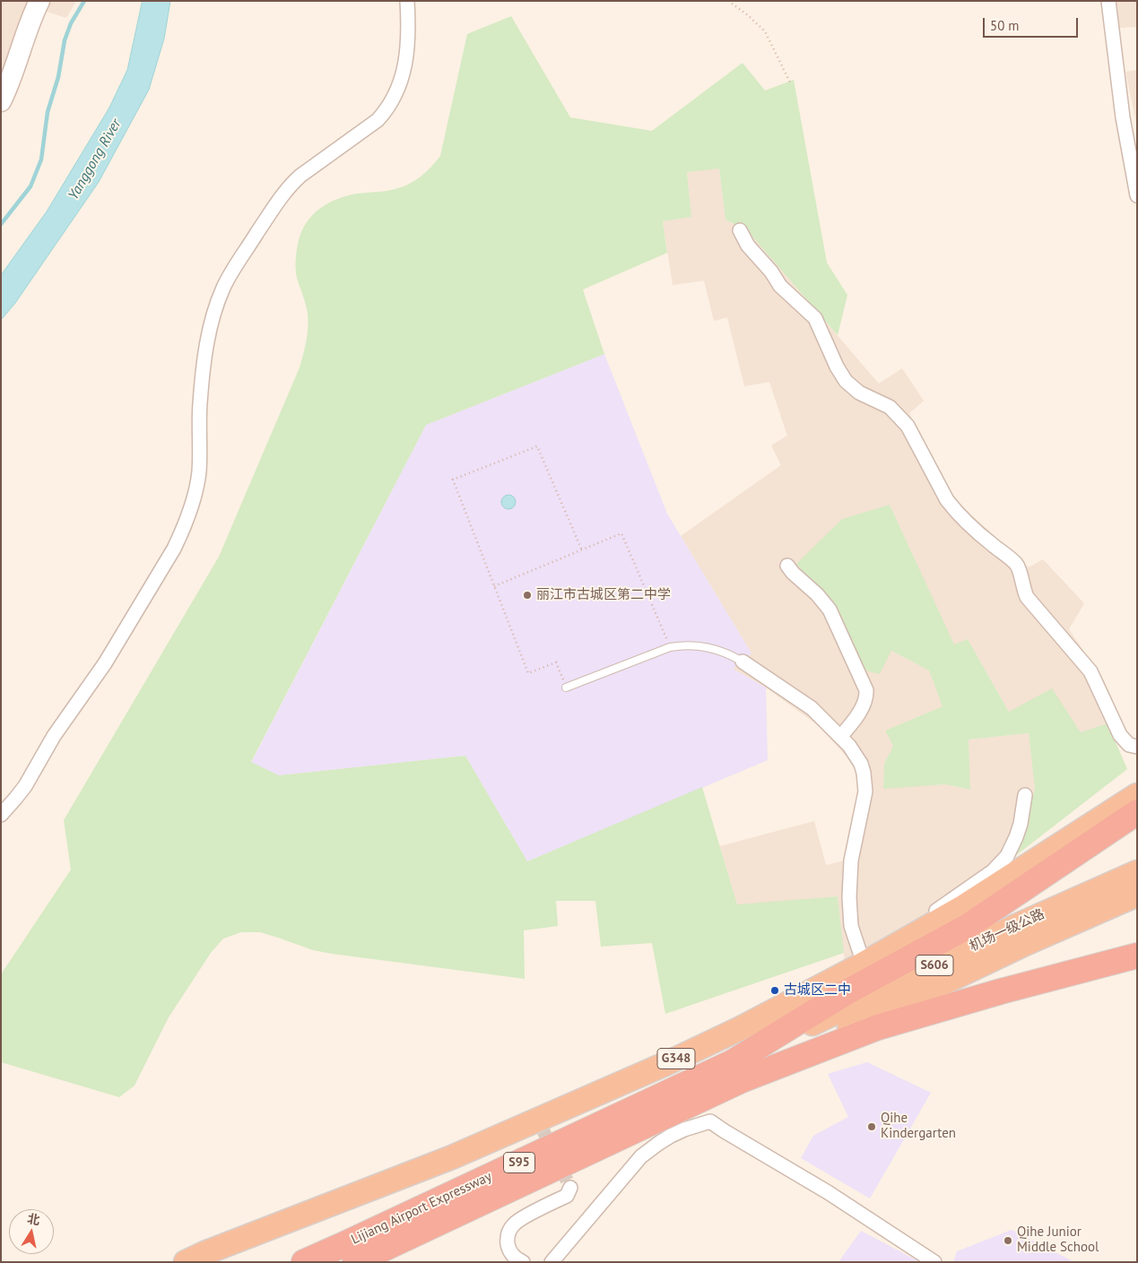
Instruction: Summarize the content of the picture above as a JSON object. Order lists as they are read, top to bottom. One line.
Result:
{"streets":{"highway":["机场一级公路","S606","G348","S95","Lijiang Airport Expressway"]},"crossings":[["机场一级公路","Lijiang Airport Expressway"]],"water":["Yanggong River"],"places":["丽江市古城区第二中学","古城区二中","Qihe Kindergarten","Qihe Junior Middle School"],"scale_bar":"50 m","north":"top"}
